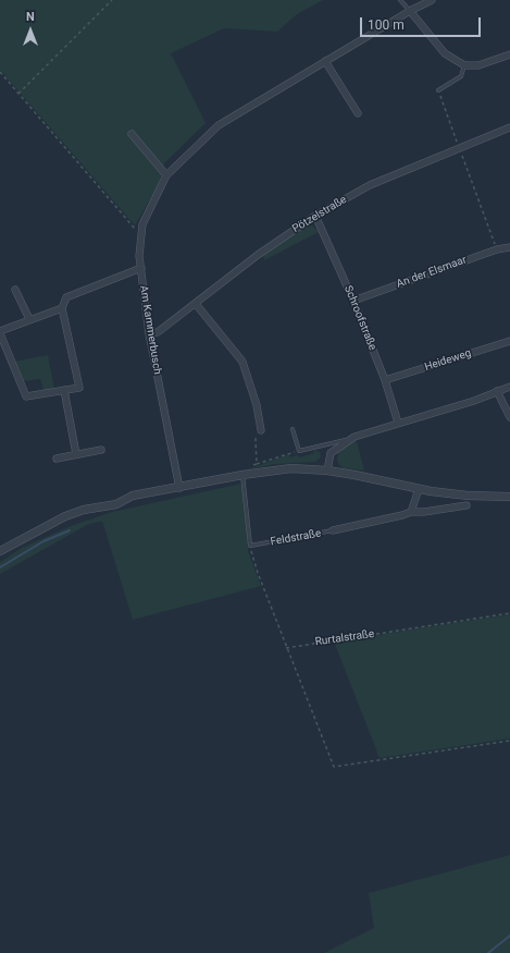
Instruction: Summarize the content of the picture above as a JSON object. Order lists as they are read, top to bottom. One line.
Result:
{"streets":{"street":["Pötzelstraße","An der Elsmaar","Schroofstraße","Am Kammerbusch","Heideweg","Feldstraße"],"path":["Rurtalstraße"]},"crossings":[["Pötzelstraße","Schroofstraße"],["Pötzelstraße","Am Kammerbusch"],["An der Elsmaar","Schroofstraße"],["Schroofstraße","Heideweg"]],"scale_bar":"100 m","north":"top"}
